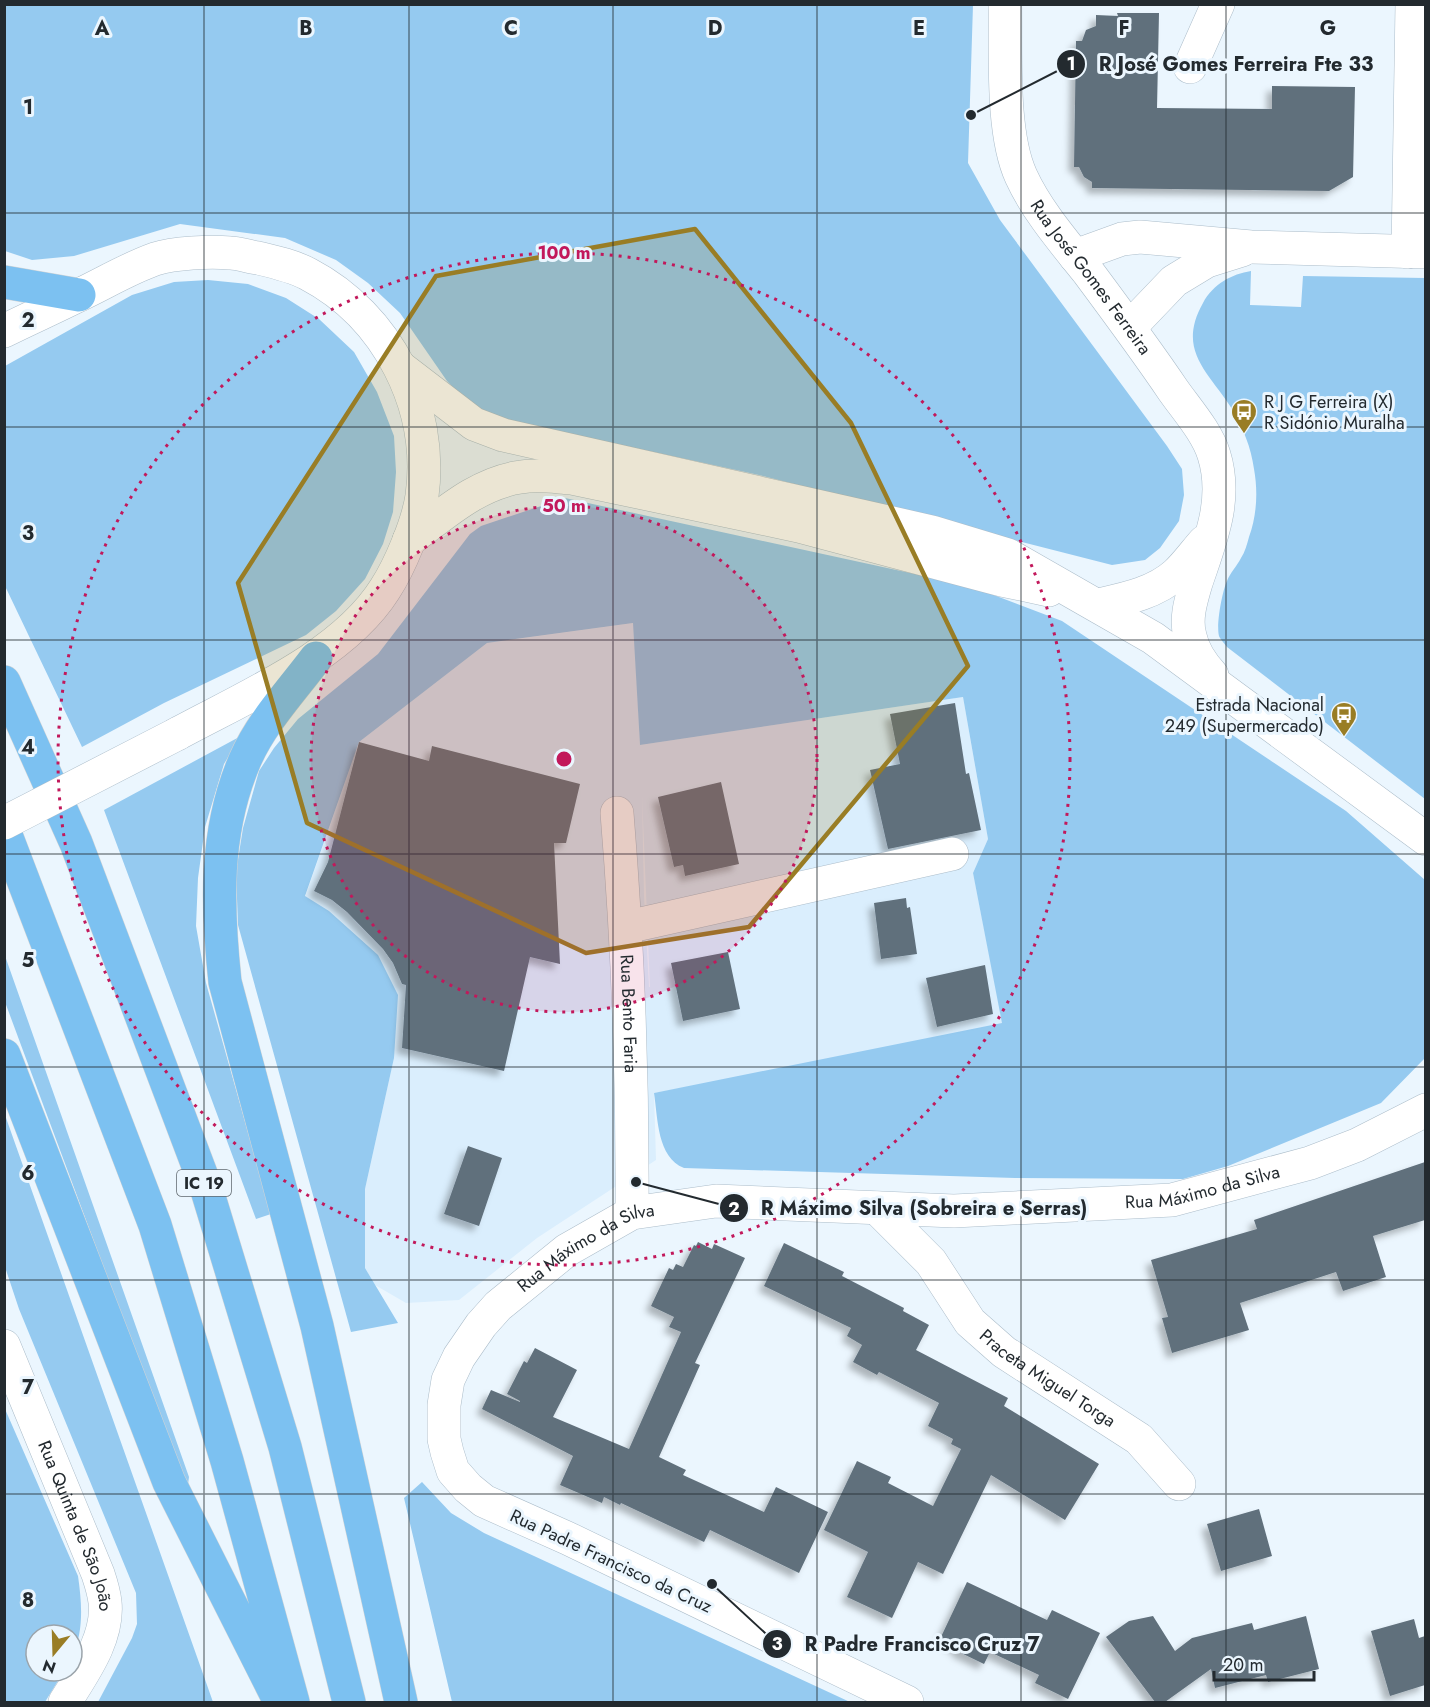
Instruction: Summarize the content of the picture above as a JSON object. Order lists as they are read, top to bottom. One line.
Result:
{"streets":{"highway":["IC 19"],"street":["Rua José Gomes Ferreira","Rua Bento Faria","Rua Máximo da Silva","Praceta Miguel Torga","Rua Quinta de São João","Rua Padre Francisco da Cruz"]},"crossings":[["Rua Bento Faria","Rua Máximo da Silva"],["Rua Máximo da Silva","Praceta Miguel Torga"],["Rua Máximo da Silva","Rua Padre Francisco da Cruz"]],"places":{"other":["R José Gomes Ferreira Fte 33","R Máximo Silva (Sobreira e Serras)","R Padre Francisco Cruz 7"],"bus stop":["R J G Ferreira (X) R Sidónio Muralha","Estrada Nacional 249 (Supermercado)"]},"scale_bar":"20 m","north":"bottom","grid":{"columns":["A","B","C","D","E","F","G"],"rows":["1","2","3","4","5","6","7","8"]},"rings":["100 m","50 m"]}
